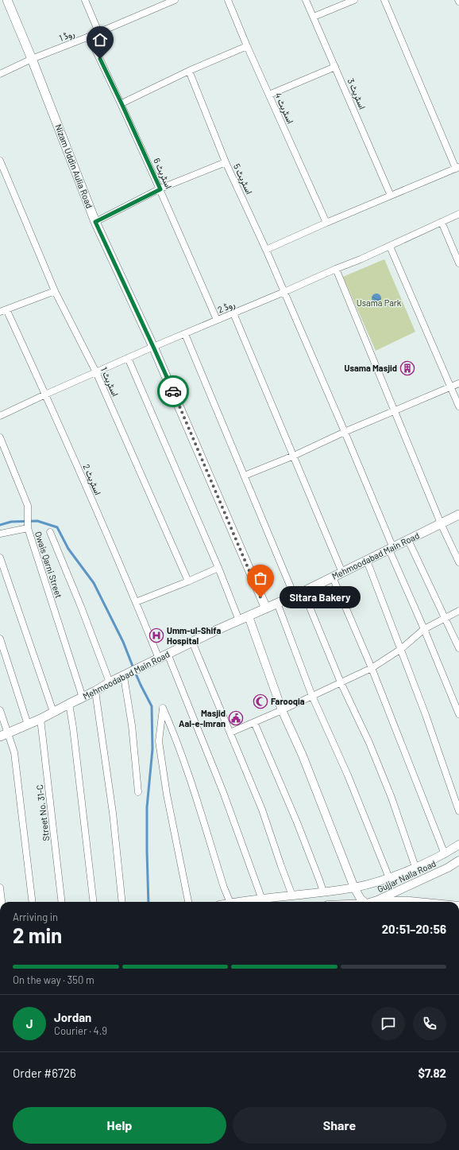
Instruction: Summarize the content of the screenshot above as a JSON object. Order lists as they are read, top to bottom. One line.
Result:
{"streets":{"main road":["Nizam Uddin Aulia Road","Mehmoodabad Main Road"],"street":["روڈ 1","اسٹریٹ 3","اسٹریٹ 4","اسٹریٹ 6","اسٹریٹ 5","روڈ 2","اسٹریٹ 1","اسٹریٹ 2","Owais Qarni Street","Street No. 31-C","Gujjar Nalla Road"]},"crossings":[["روڈ 1","Nizam Uddin Aulia Road"],["روڈ 1","اسٹریٹ 6"],["Nizam Uddin Aulia Road","روڈ 2"],["Nizam Uddin Aulia Road","Mehmoodabad Main Road"],["اسٹریٹ 6","روڈ 2"],["اسٹریٹ 5","روڈ 2"],["اسٹریٹ 5","Mehmoodabad Main Road"],["روڈ 2","اسٹریٹ 1"],["روڈ 2","اسٹریٹ 2"],["اسٹریٹ 2","Mehmoodabad Main Road"],["Mehmoodabad Main Road","Owais Qarni Street"],["Mehmoodabad Main Road","Street No. 31-C"]],"parks":["Usama Park"],"places":{"building":["Usama Masjid"],"other":["Sitara Bakery"],"hospital":["Umm-ul-Shifa Hospital"],"mosque":["Farooqia"],"public building":["Masjid Aal-e-Imran"]},"page":{"bubble":"Sitara Bakery","heading":["2 min","Arriving in","20:51–20:56"],"panel":["Jordan","Courier · 4.9","Order #6726","$7.82"],"bar":"On the way · 350 m","round":"J","buttons":["Help","Share"]}}
